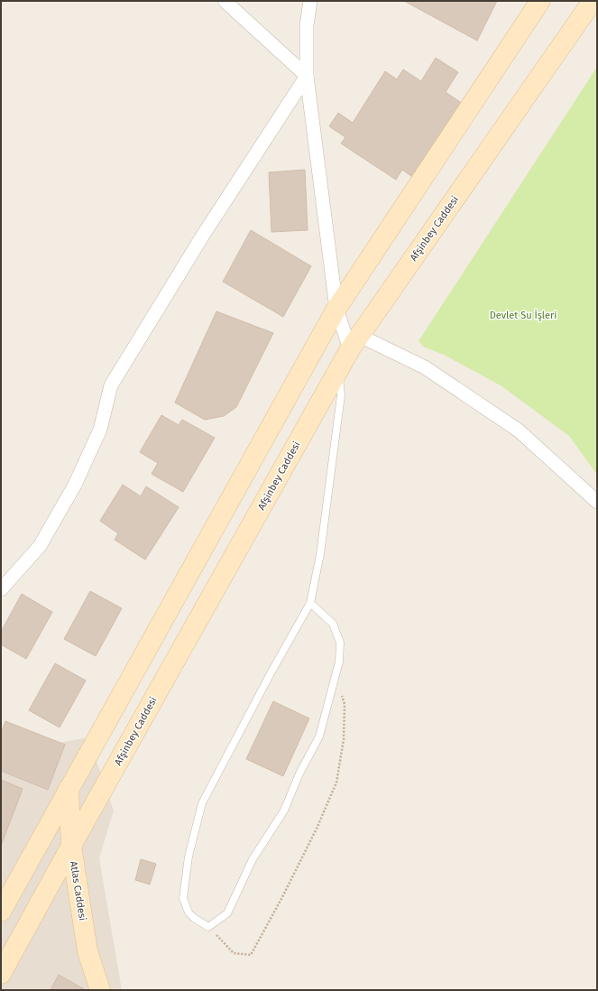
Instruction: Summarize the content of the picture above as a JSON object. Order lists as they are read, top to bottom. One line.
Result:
{"streets":{"main road":["Afşinbey Caddesi","Atlas Caddesi"]},"crossings":[["Afşinbey Caddesi","Atlas Caddesi"]],"parks":["Devlet Su İşleri"]}
